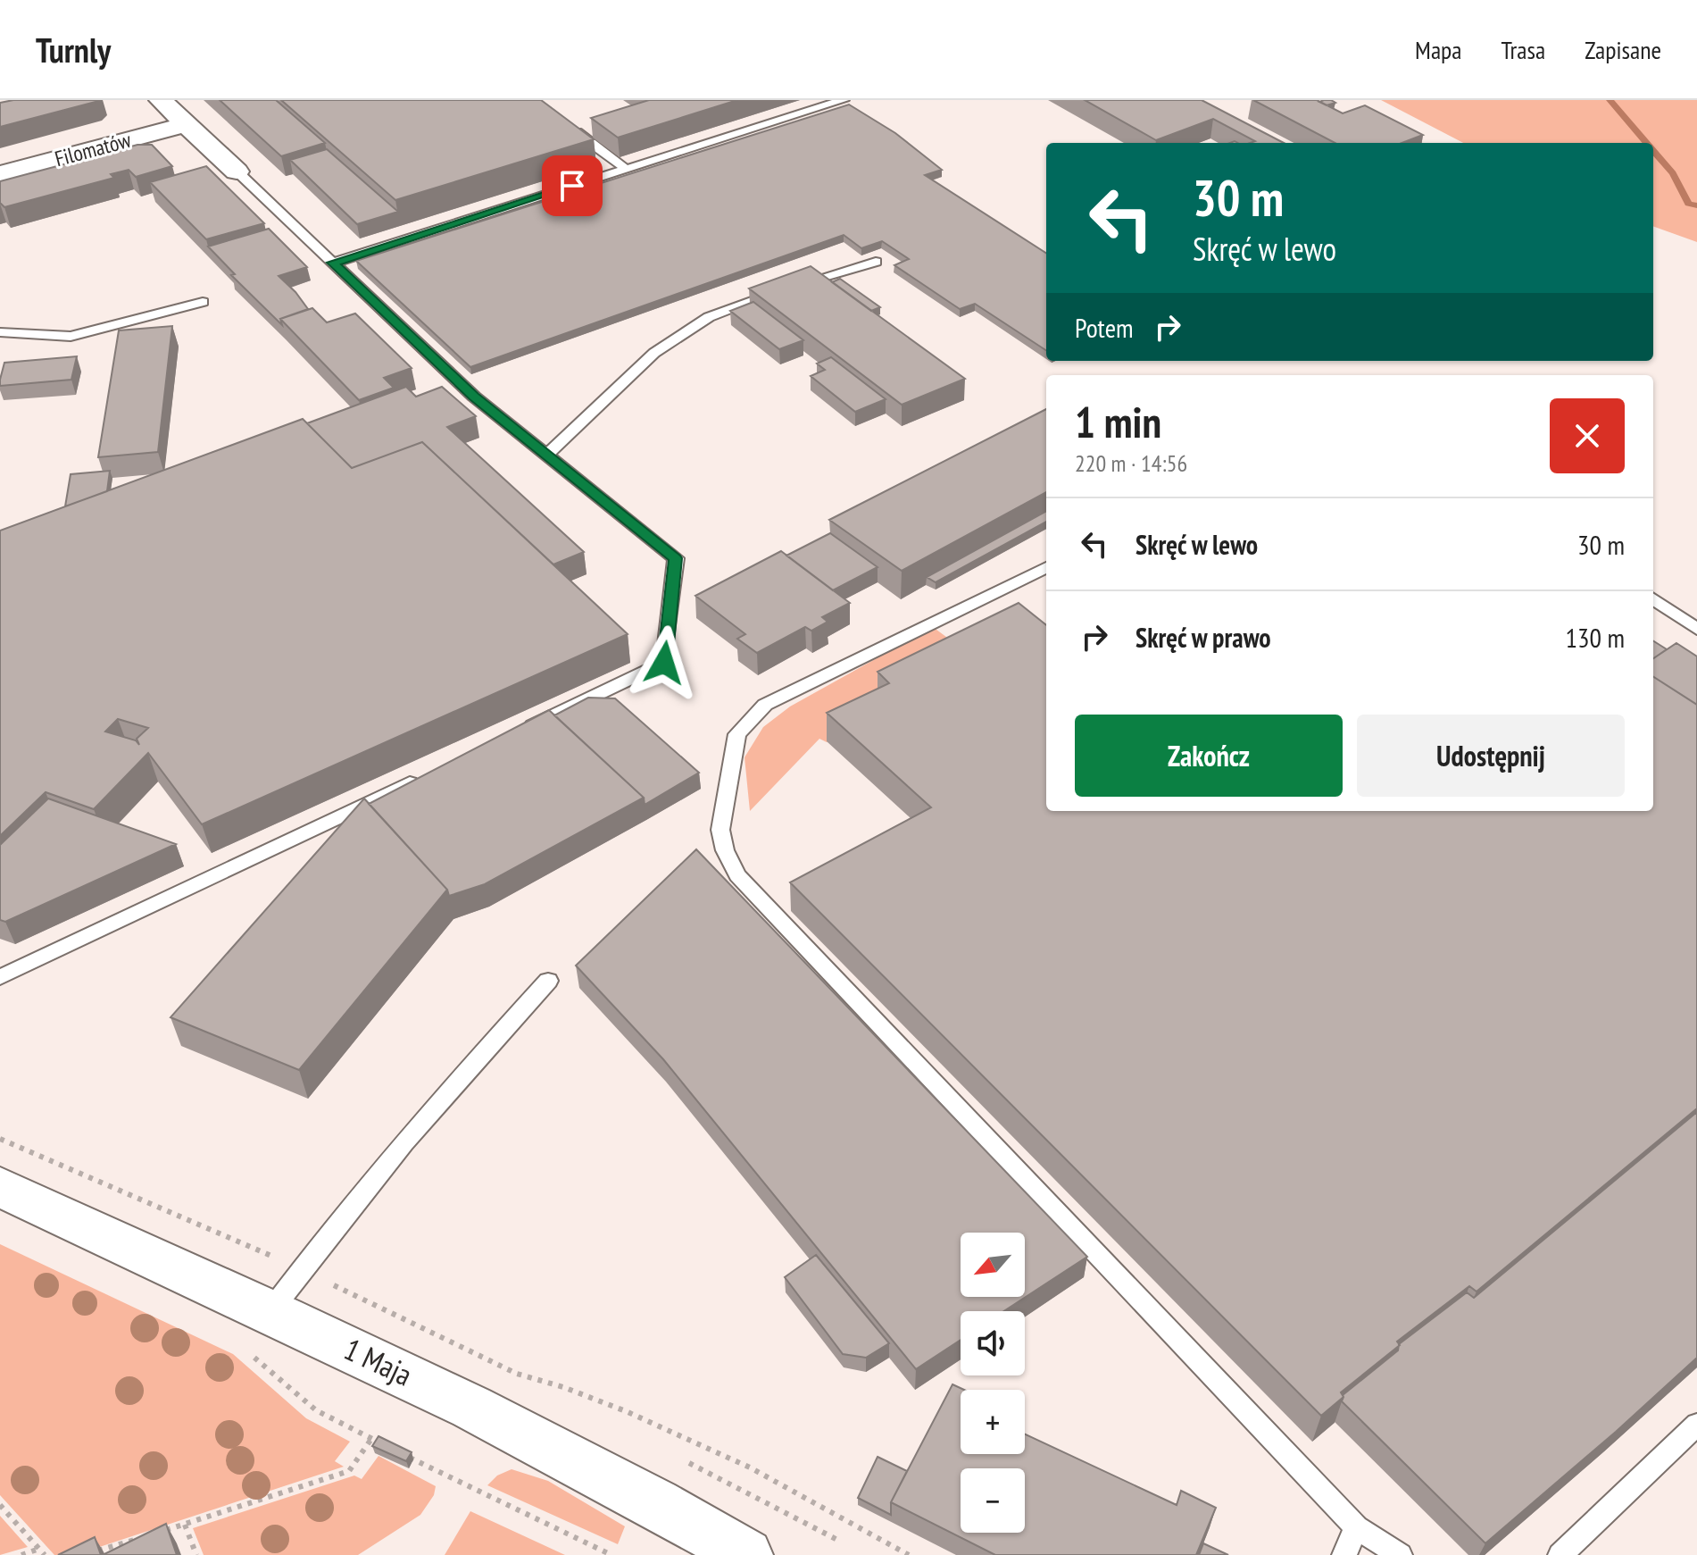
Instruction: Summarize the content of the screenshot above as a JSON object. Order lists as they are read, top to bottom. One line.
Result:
{"streets":{"main road":["1 Maja"],"street":["Filomatów"]},"north":"bottom left","page":{"header":"Turnly","nav":["Mapa","Trasa","Zapisane"],"turn":["30 m","Skręć w lewo"],"then":"Potem","heading":["1 min","220 m · 14:56"],"list":[{"name":"Skręć w lewo","value":"30 m"},{"name":"Skręć w prawo","value":"130 m"}],"buttons":["Zakończ","Udostępnij"],"map_buttons":["+","−"]}}
